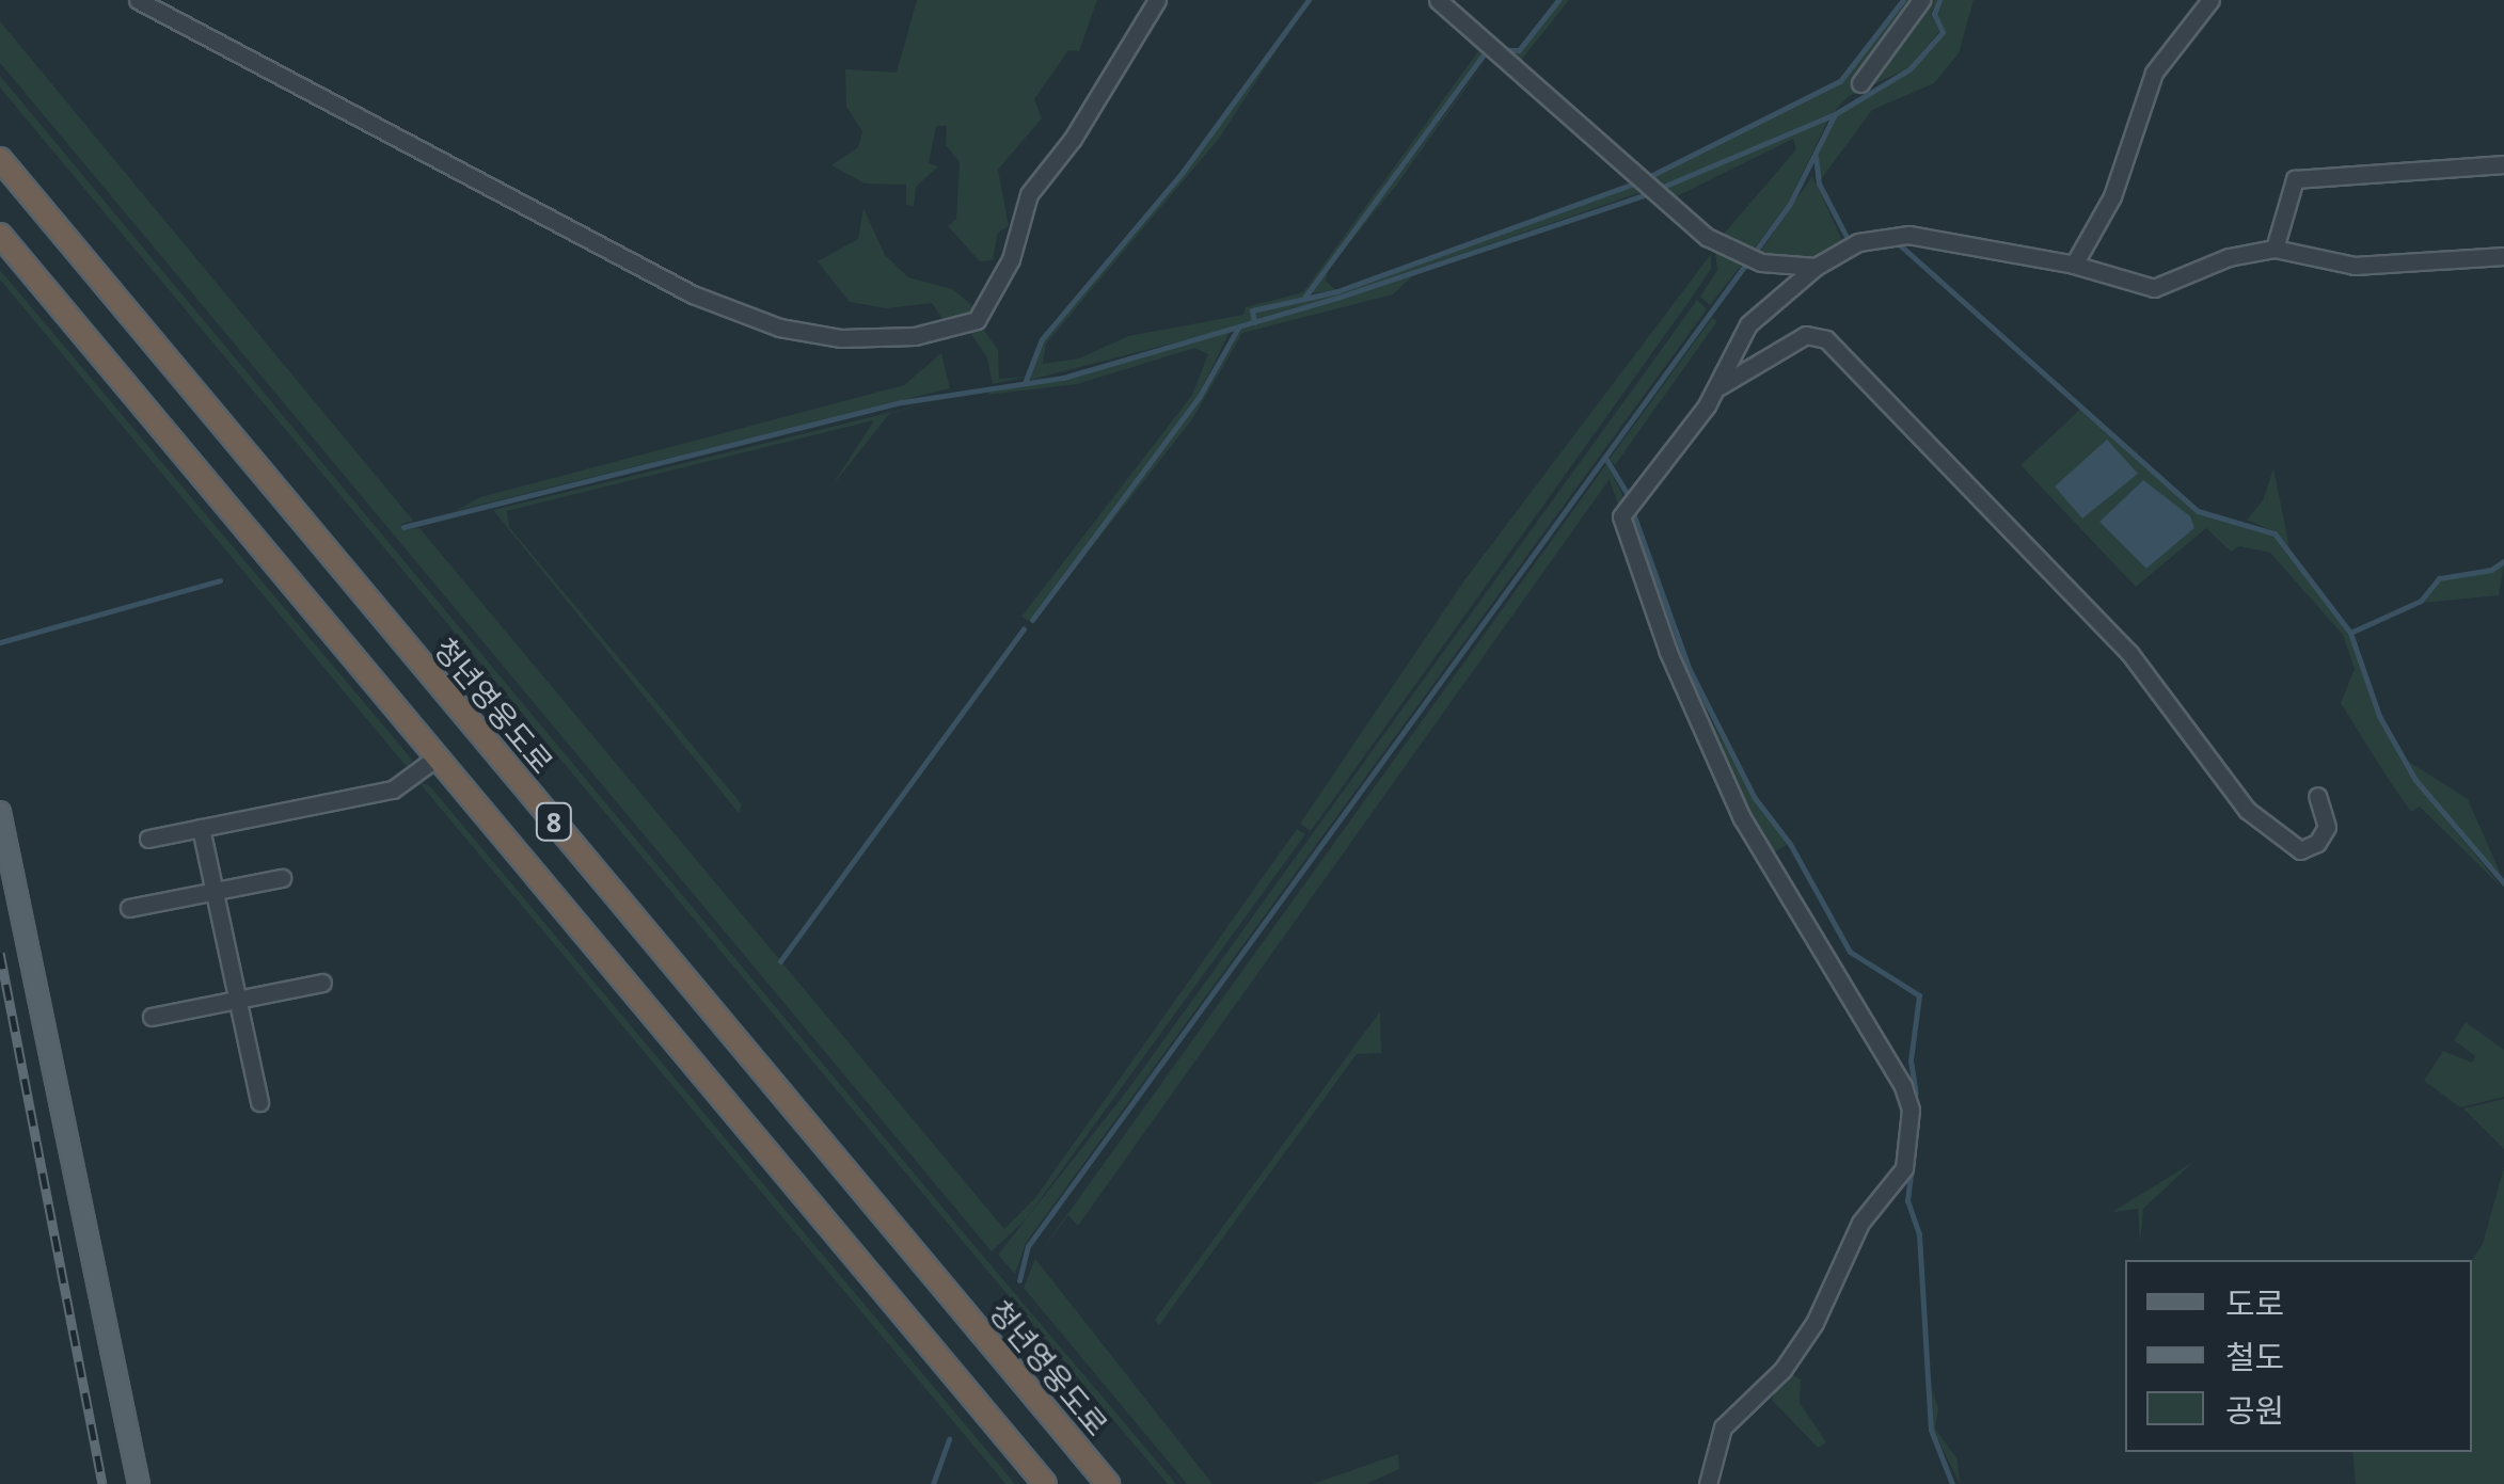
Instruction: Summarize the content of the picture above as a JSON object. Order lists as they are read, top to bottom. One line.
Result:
{"streets":{"highway":["청년영웅도로","8"]},"legend":["도로","철도","공원"]}
